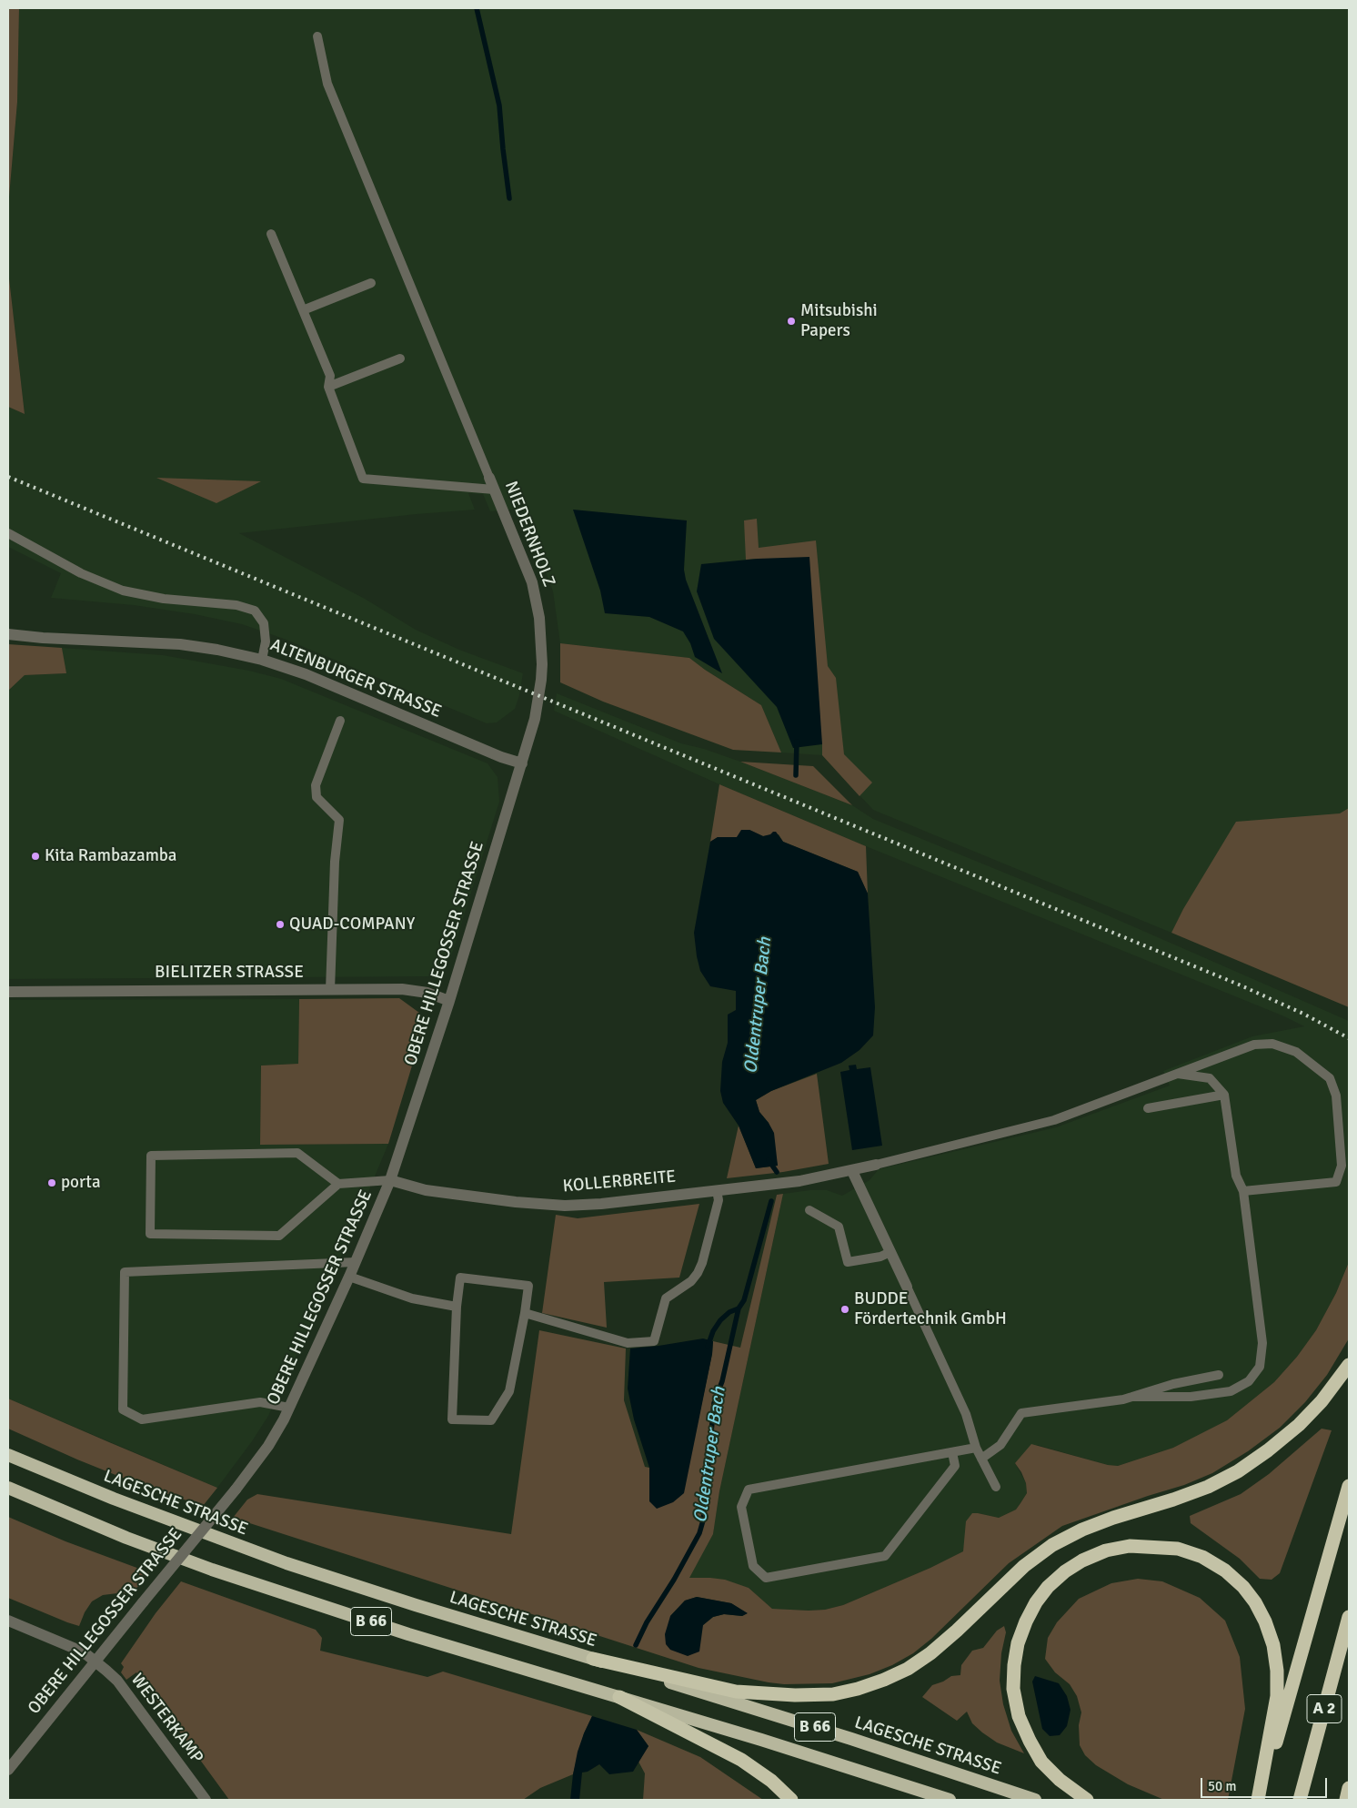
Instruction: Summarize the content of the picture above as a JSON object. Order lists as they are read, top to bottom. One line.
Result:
{"streets":{"highway":["LAGESCHE STRASSE","B 66","A 2"],"street":["NIEDERNHOLZ","ALTENBURGER STRASSE","OBERE HILLEGOSSER STRASSE","BIELITZER STRASSE","KOLLERBREITE","WESTERKAMP"]},"crossings":[["NIEDERNHOLZ","ALTENBURGER STRASSE"],["NIEDERNHOLZ","OBERE HILLEGOSSER STRASSE"],["ALTENBURGER STRASSE","OBERE HILLEGOSSER STRASSE"],["OBERE HILLEGOSSER STRASSE","BIELITZER STRASSE"],["OBERE HILLEGOSSER STRASSE","KOLLERBREITE"],["OBERE HILLEGOSSER STRASSE","WESTERKAMP"]],"water":["Oldentruper Bach"],"places":["Mitsubishi Papers","Kita Rambazamba","QUAD-COMPANY","porta","BUDDE Fördertechnik GmbH"],"scale_bar":"50 m"}
